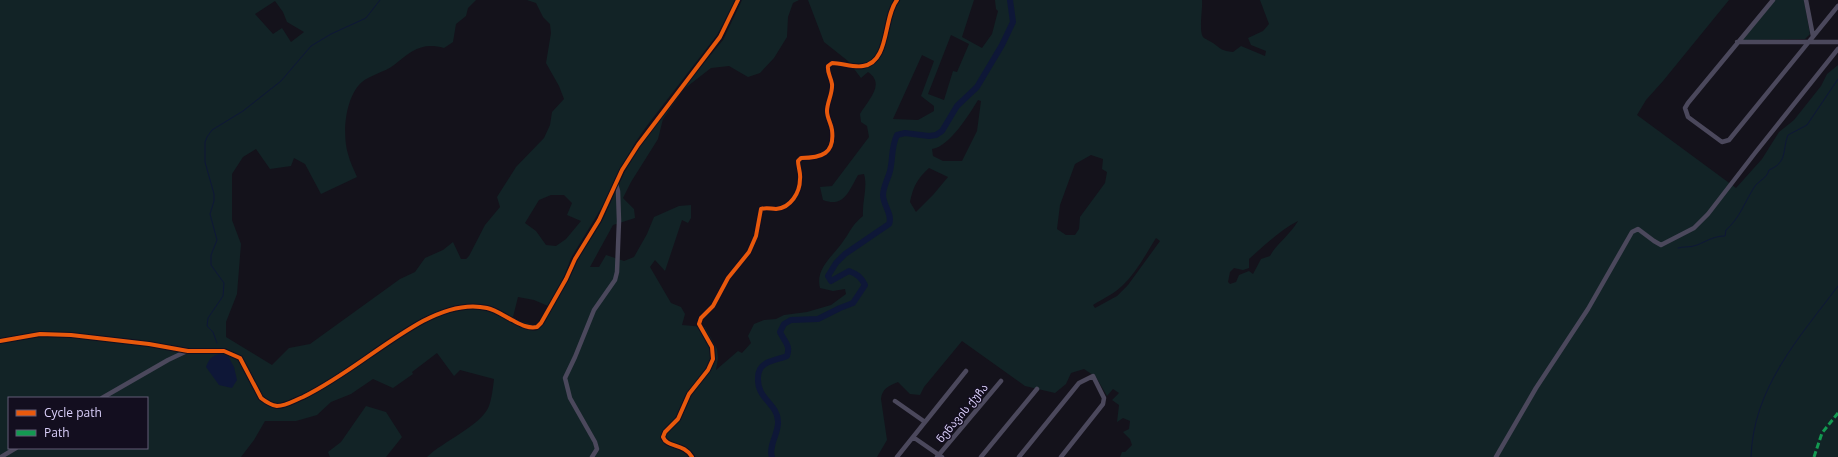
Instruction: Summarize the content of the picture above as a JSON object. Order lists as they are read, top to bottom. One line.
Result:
{"streets":{"street":["ნენავის ქუჩა"]},"legend":["Cycle path","Path"]}
